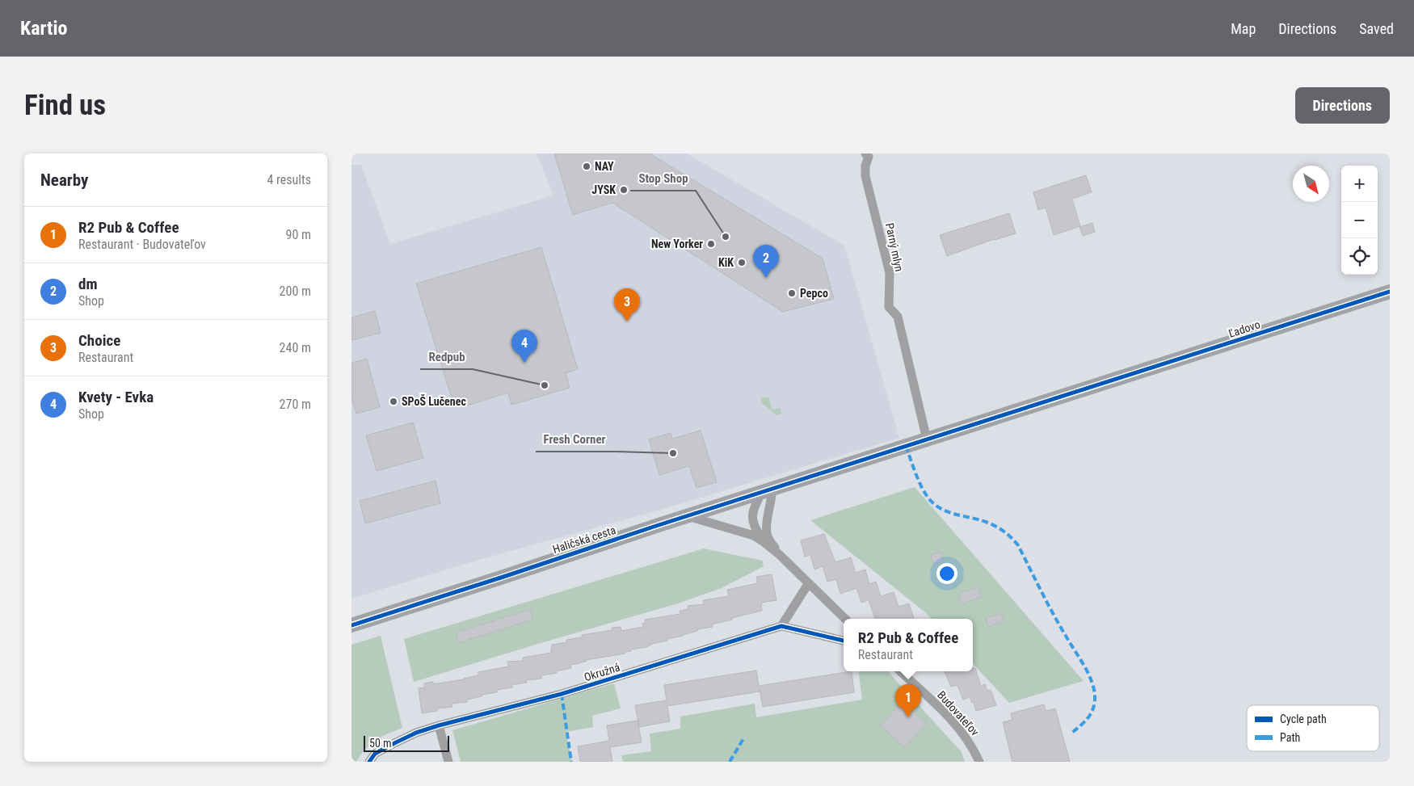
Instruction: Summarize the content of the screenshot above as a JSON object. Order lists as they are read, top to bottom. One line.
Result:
{"streets":{"main road":["Ľadovo","Haličská cesta"],"street":["Parný mlyn","Okružná","Budovateľov"]},"crossings":[["Parný mlyn","Ľadovo"],["Parný mlyn","Haličská cesta"],["Ľadovo","Haličská cesta"]],"places":["NAY","JYSK","Stop Shop","New Yorker","KiK","Pepco","Redpub","SPoŠ Lučenec","Fresh Corner"],"legend":["Cycle path","Path"],"scale_bar":"50 m","north":"bottom right","page":{"header":"Kartio","nav":["Map","Directions","Saved"],"buttons":"Directions","title":"Find us","heading":["Nearby","4 results"],"map_buttons":["+","−"],"list":[{"mark":"1","name":"R2 Pub & Coffee","note":"Restaurant · Budovateľov","value":"90 m"},{"mark":"2","name":"dm","note":"Shop","value":"200 m"},{"mark":"3","name":"Choice","note":"Restaurant","value":"240 m"},{"mark":"4","name":"Kvety - Evka","note":"Shop","value":"270 m"}],"pins":["2","3","4","1"],"popup":["R2 Pub & Coffee","Restaurant"],"scale":"50 m"}}
